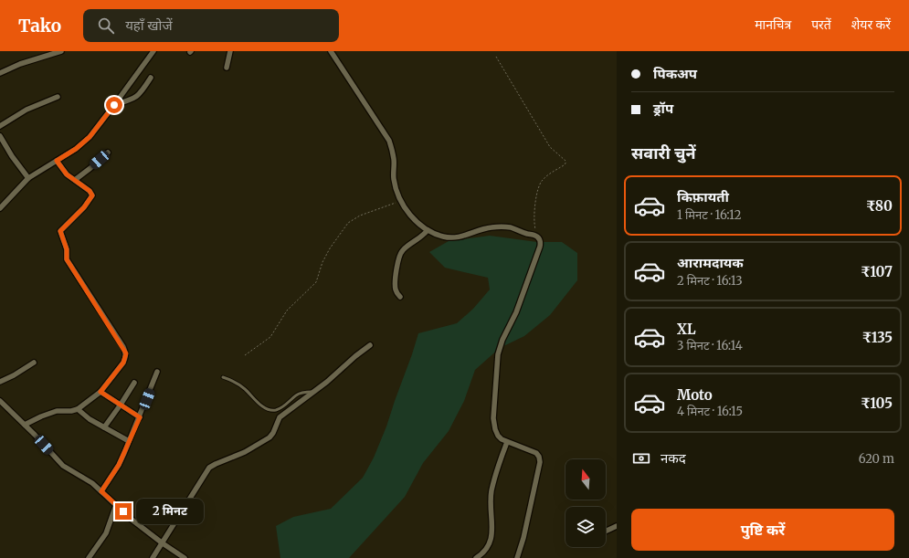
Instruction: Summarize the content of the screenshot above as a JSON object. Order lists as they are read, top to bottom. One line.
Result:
{"north":"top","page":{"header":"Tako","search":"यहाँ खोजें","nav":["मानचित्र","परतें","शेयर करें"],"banner":["पिकअप","ड्रॉप"],"heading":"सवारी चुनें","list":[{"name":"किफ़ायती","note":"1 मिनट · 16:12","value":"₹80"},{"name":"आरामदायक","note":"2 मिनट · 16:13","value":"₹107"},{"name":"XL","note":"3 मिनट · 16:14","value":"₹135"},{"name":"Moto","note":"4 मिनट · 16:15","value":"₹105"}],"pay":["नकद","620 m"],"bubble":"2 मिनट","buttons":"पुष्टि करें"}}
